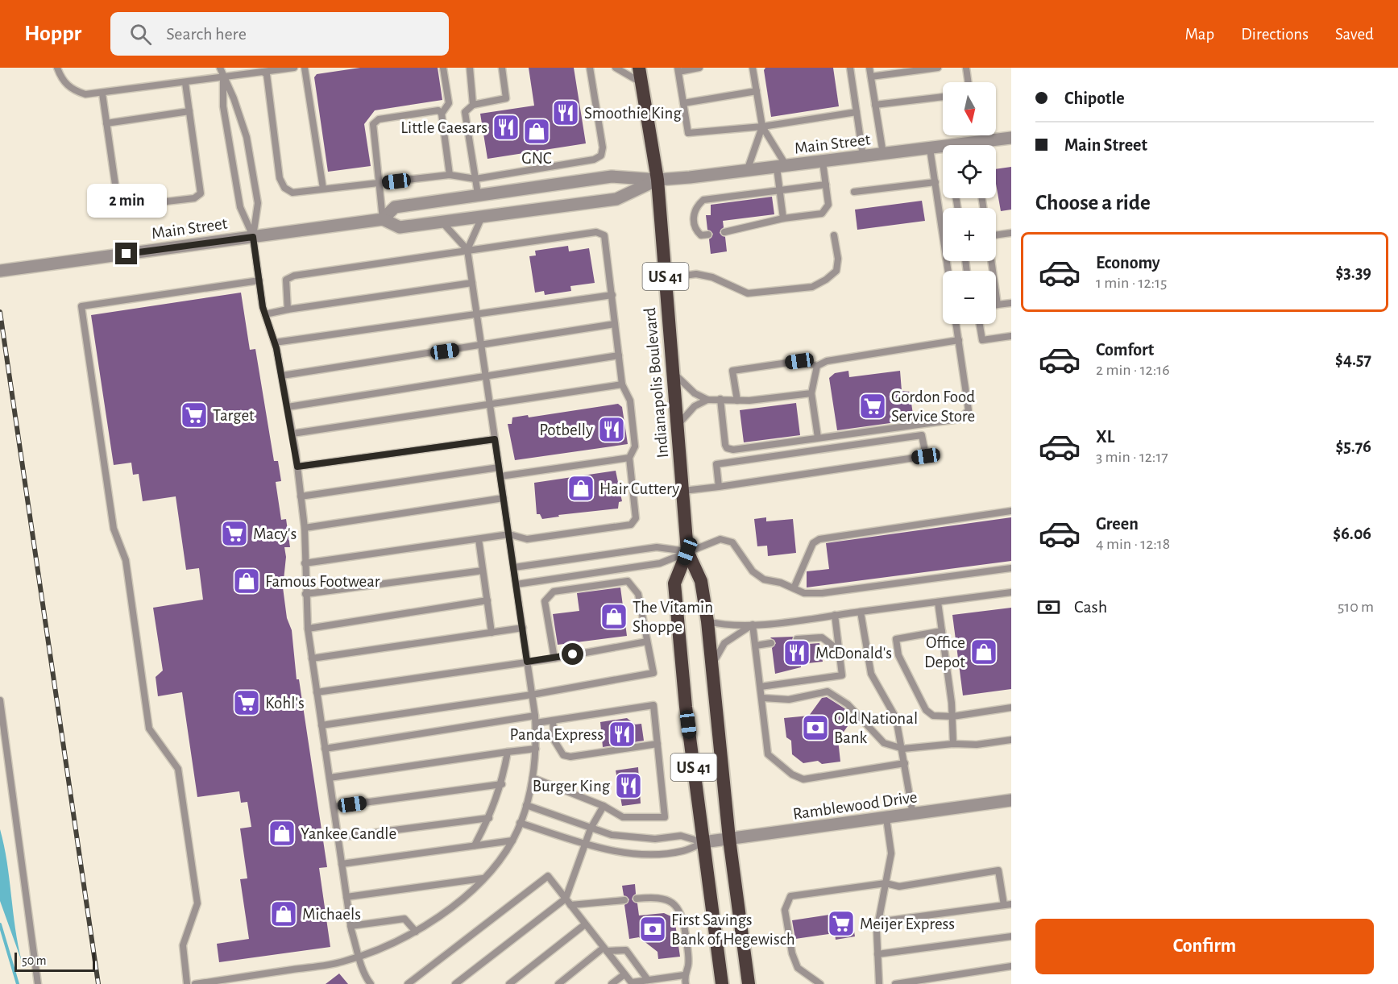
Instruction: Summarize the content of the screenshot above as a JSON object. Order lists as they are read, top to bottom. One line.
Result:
{"streets":{"highway":["US 41","Indianapolis Boulevard"],"street":["Main Street","Ramblewood Drive"]},"crossings":[["Main Street","Indianapolis Boulevard"],["Indianapolis Boulevard","Ramblewood Drive"]],"places":{"restaurant":["Smoothie King","Little Caesars","Potbelly","McDonald's","Panda Express","Burger King"],"shop":["GNC","Hair Cuttery","Famous Footwear","The Vitamin Shoppe","Office Depot","Yankee Candle","Michaels"],"supermarket":["Gordon Food Service Store","Target","Macy's","Kohl's","Meijer Express"],"bank":["Old National Bank","First Savings Bank of Hegewisch"]},"scale_bar":"50 m","north":"bottom","page":{"header":"Hoppr","search":"Search here","nav":["Map","Directions","Saved"],"banner":["Chipotle","Main Street"],"map_buttons":["+","−"],"heading":"Choose a ride","bubble":"2 min","list":[{"name":"Economy","note":"1 min · 12:15","value":"$3.39"},{"name":"Comfort","note":"2 min · 12:16","value":"$4.57"},{"name":"XL","note":"3 min · 12:17","value":"$5.76"},{"name":"Green","note":"4 min · 12:18","value":"$6.06"}],"pay":["Cash","510 m"],"buttons":"Confirm","scale":"50 m"}}
